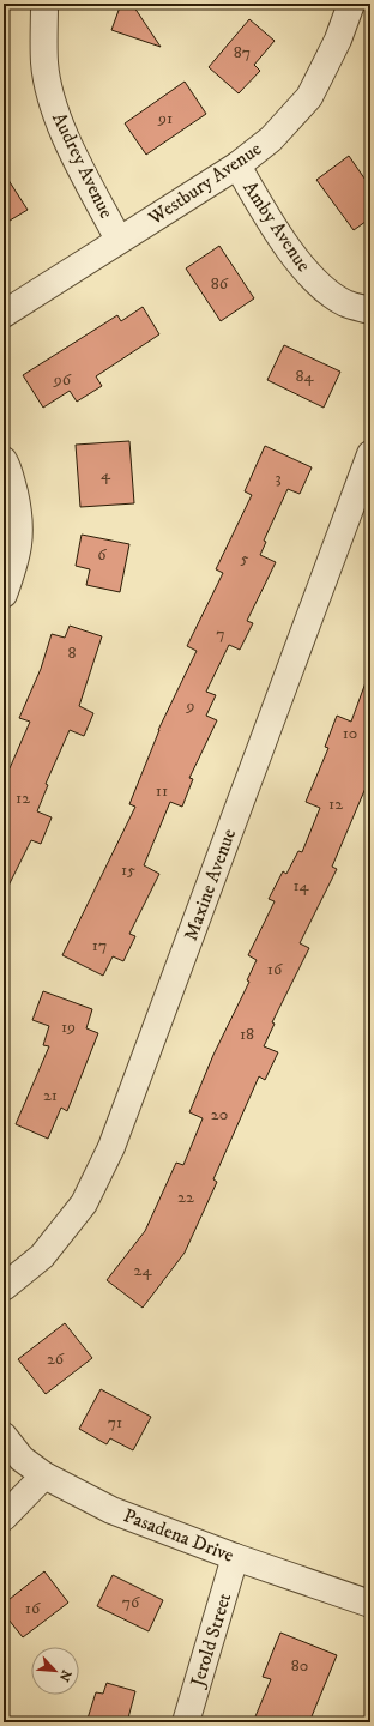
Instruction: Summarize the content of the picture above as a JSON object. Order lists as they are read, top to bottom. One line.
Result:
{"streets":{"street":["Audrey Avenue","Westbury Avenue","Amby Avenue","Maxine Avenue","Pasadena Drive","Jerold Street"]},"crossings":[["Audrey Avenue","Westbury Avenue"],["Westbury Avenue","Amby Avenue"],["Pasadena Drive","Jerold Street"]],"house_numbers":["87","91","86","84","96","4","3","6","5","7","8","9","10","11","12","12","15","14","17","16","19","18","21","20","22","24","26","71","76","16","80"],"north":"bottom right"}
